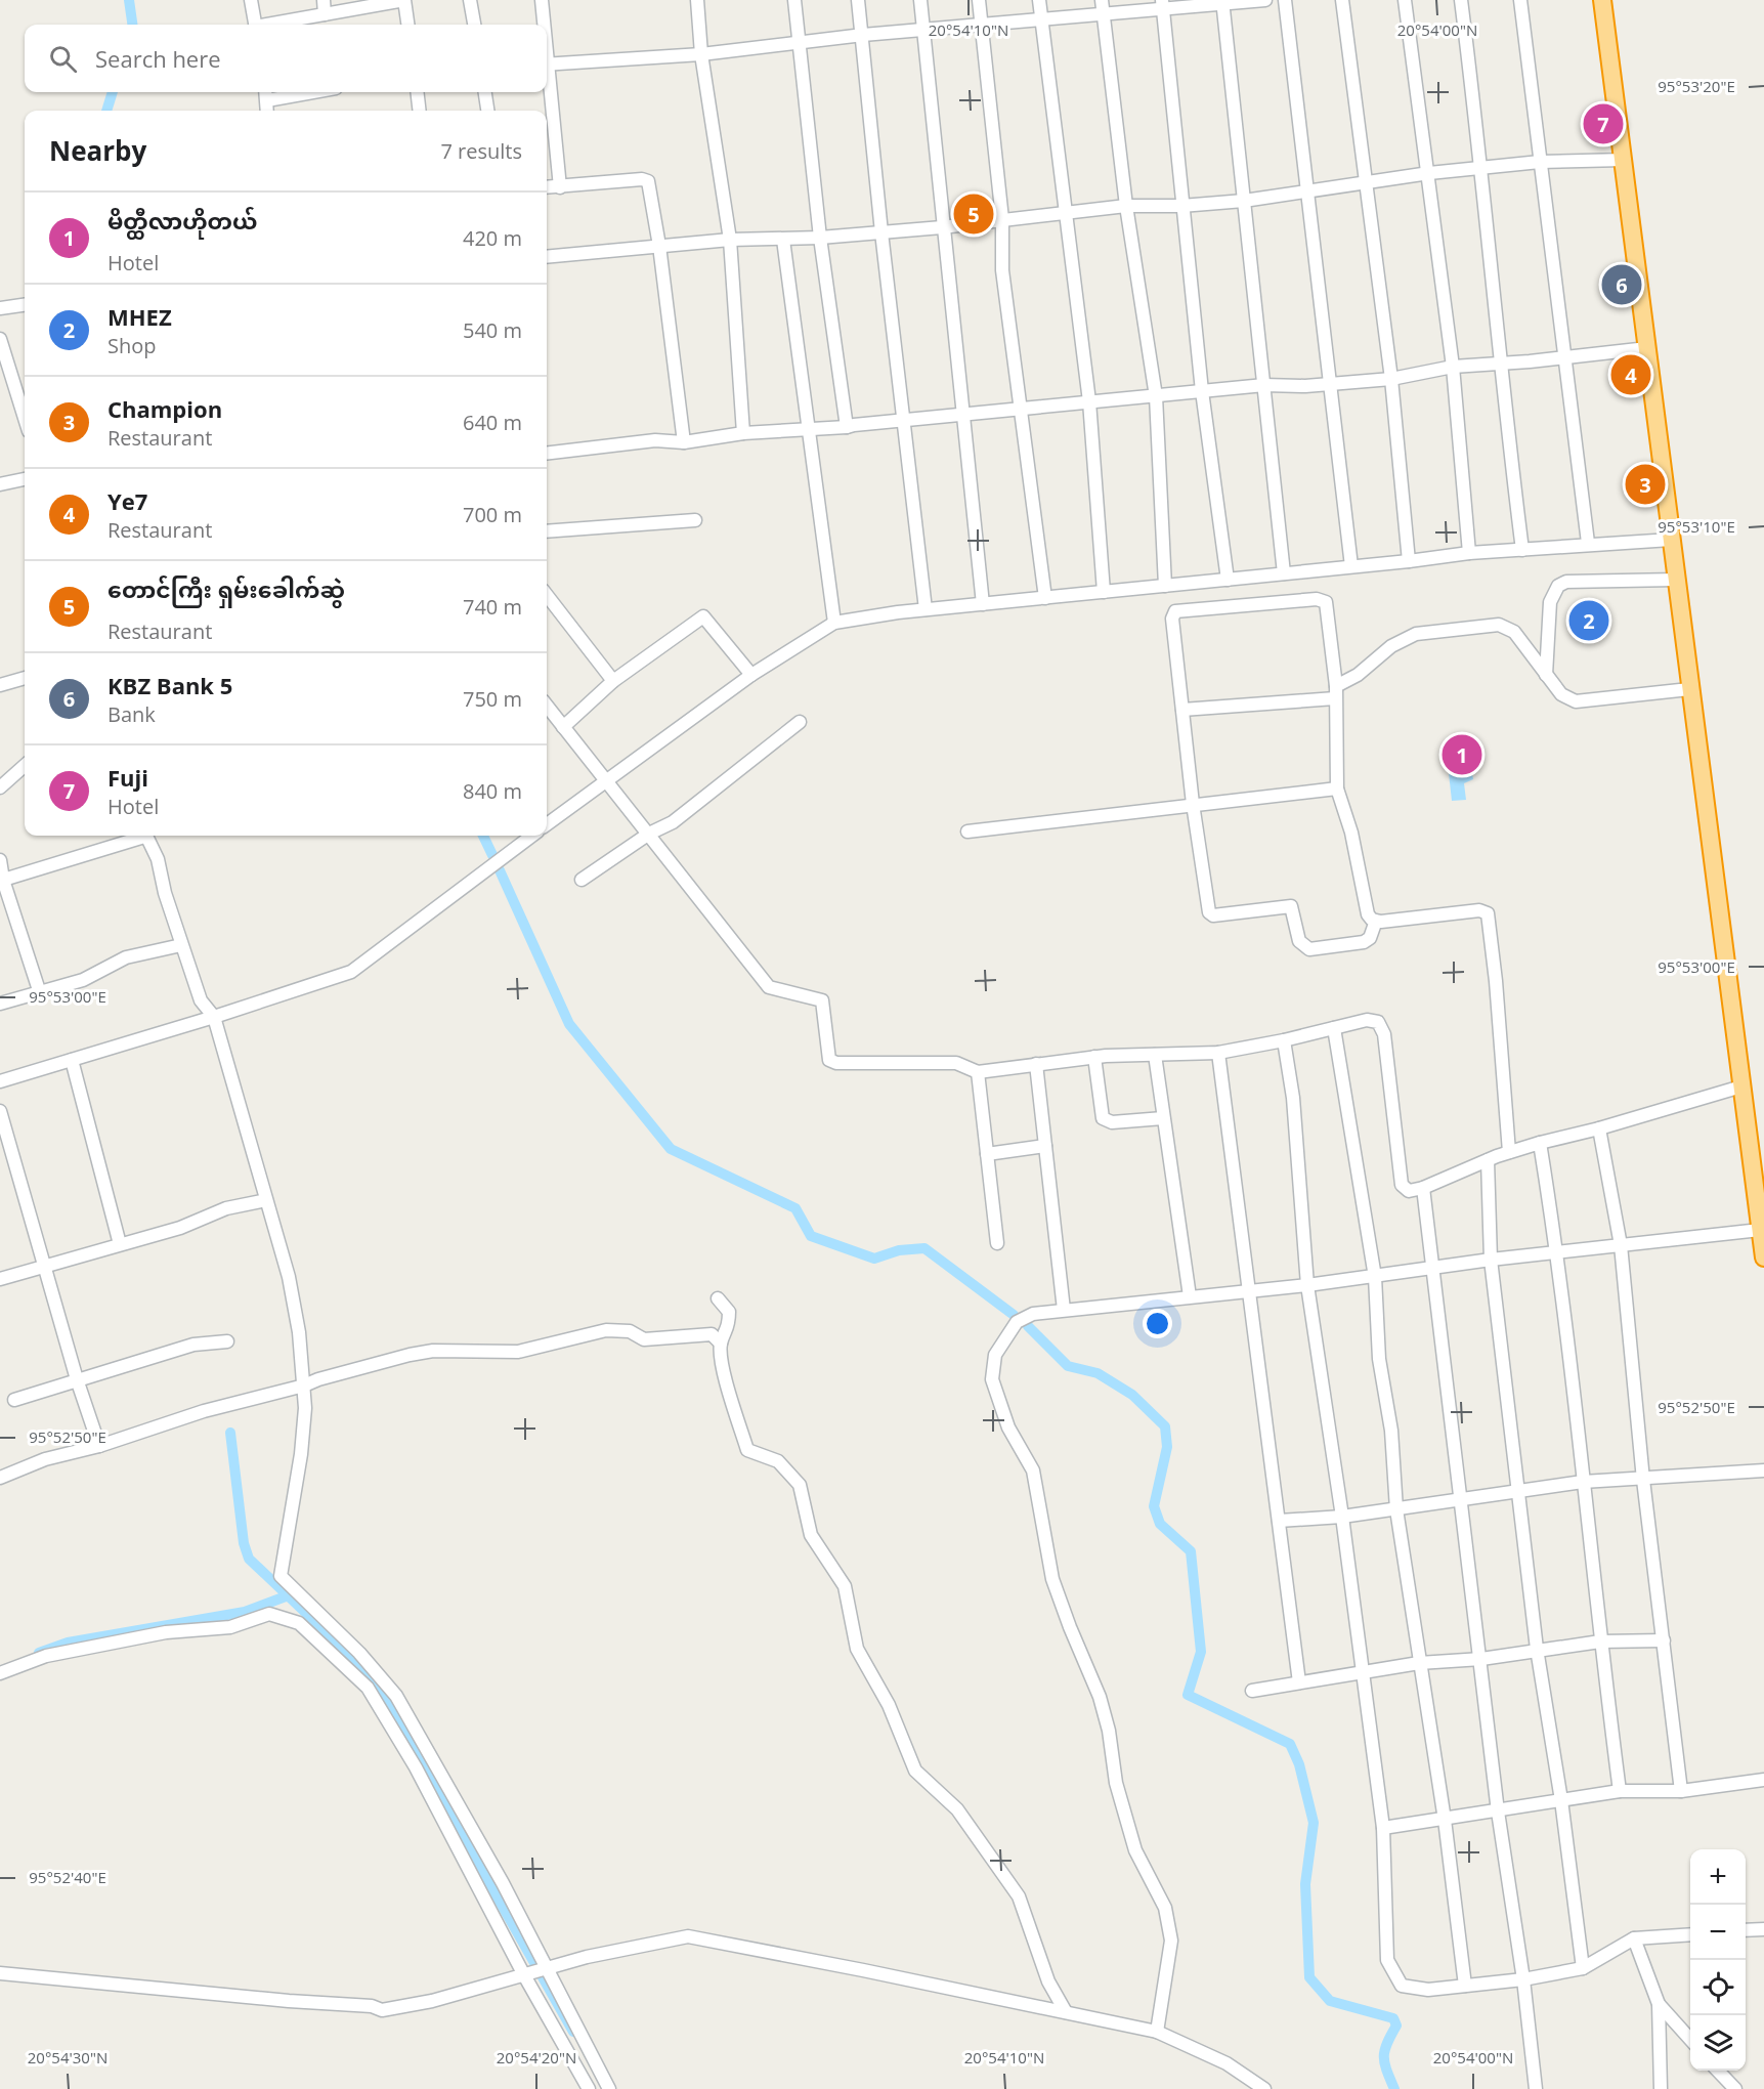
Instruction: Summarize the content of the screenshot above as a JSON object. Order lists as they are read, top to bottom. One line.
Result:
{"page":{"search":"Search here","pins":["7","5","6","4","3","2","1"],"heading":["Nearby","7 results"],"list":[{"mark":"1","name":"မိတ္ထီလာဟိုတယ်","note":"Hotel","value":"420 m"},{"mark":"2","name":"MHEZ","note":"Shop","value":"540 m"},{"mark":"3","name":"Champion","note":"Restaurant","value":"640 m"},{"mark":"4","name":"Ye7","note":"Restaurant","value":"700 m"},{"mark":"5","name":"တောင်ကြီး ရှမ်းခေါက်ဆွဲ","note":"Restaurant","value":"740 m"},{"mark":"6","name":"KBZ Bank 5","note":"Bank","value":"750 m"},{"mark":"7","name":"Fuji","note":"Hotel","value":"840 m"}],"map_buttons":["+","−"]},"coordinates":["20°54'10\"N","20°54'00\"N","95°53'20\"E","95°53'10\"E","95°53'00\"E","95°52'50\"E","95°52'40\"E","20°54'30\"N","20°54'20\"N"]}
